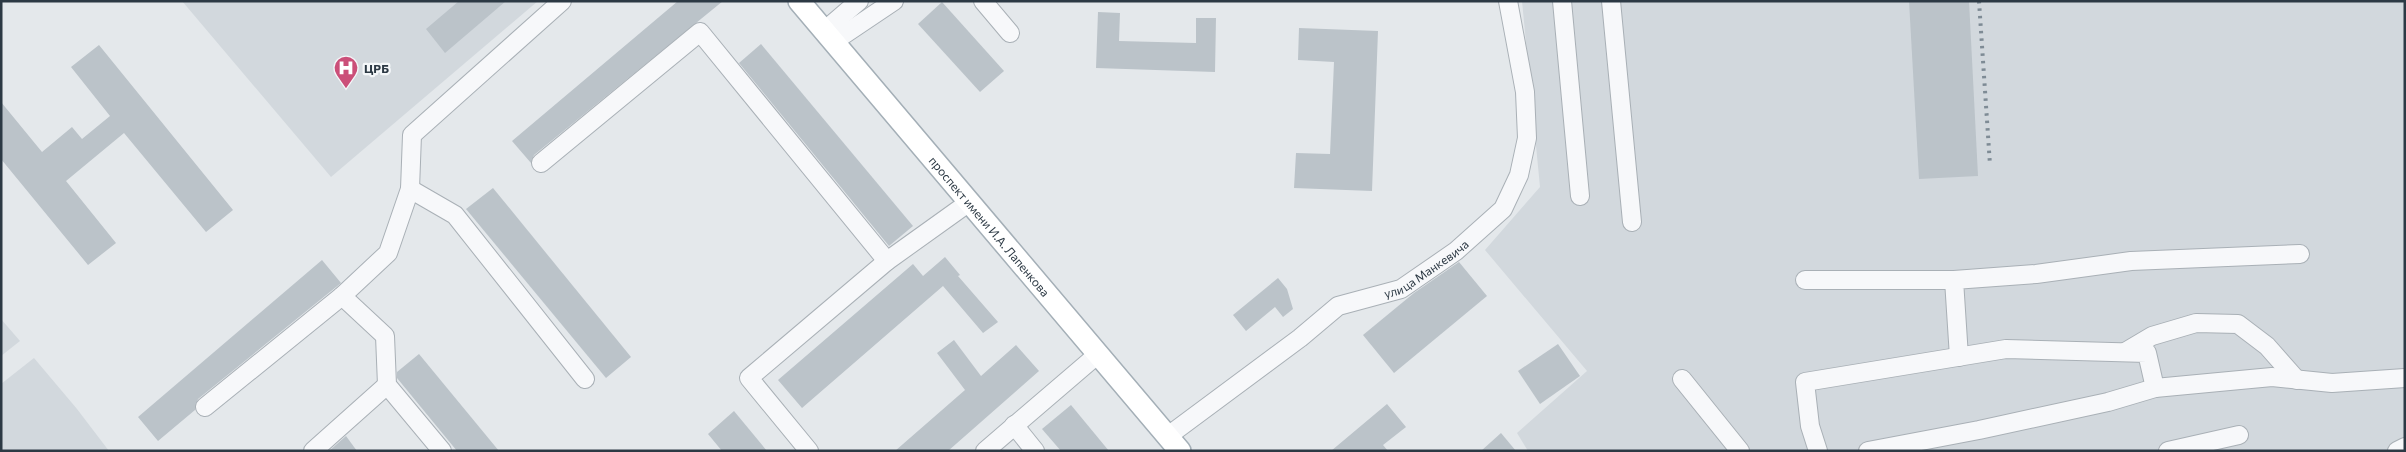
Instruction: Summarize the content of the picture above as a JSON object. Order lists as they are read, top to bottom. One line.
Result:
{"streets":{"main road":["проспект имени И.А. Лапенкова"],"street":["улица Манкевича"]},"crossings":[["проспект имени И.А. Лапенкова","улица Манкевича"]],"places":{"hospital":["ЦРБ"]}}
